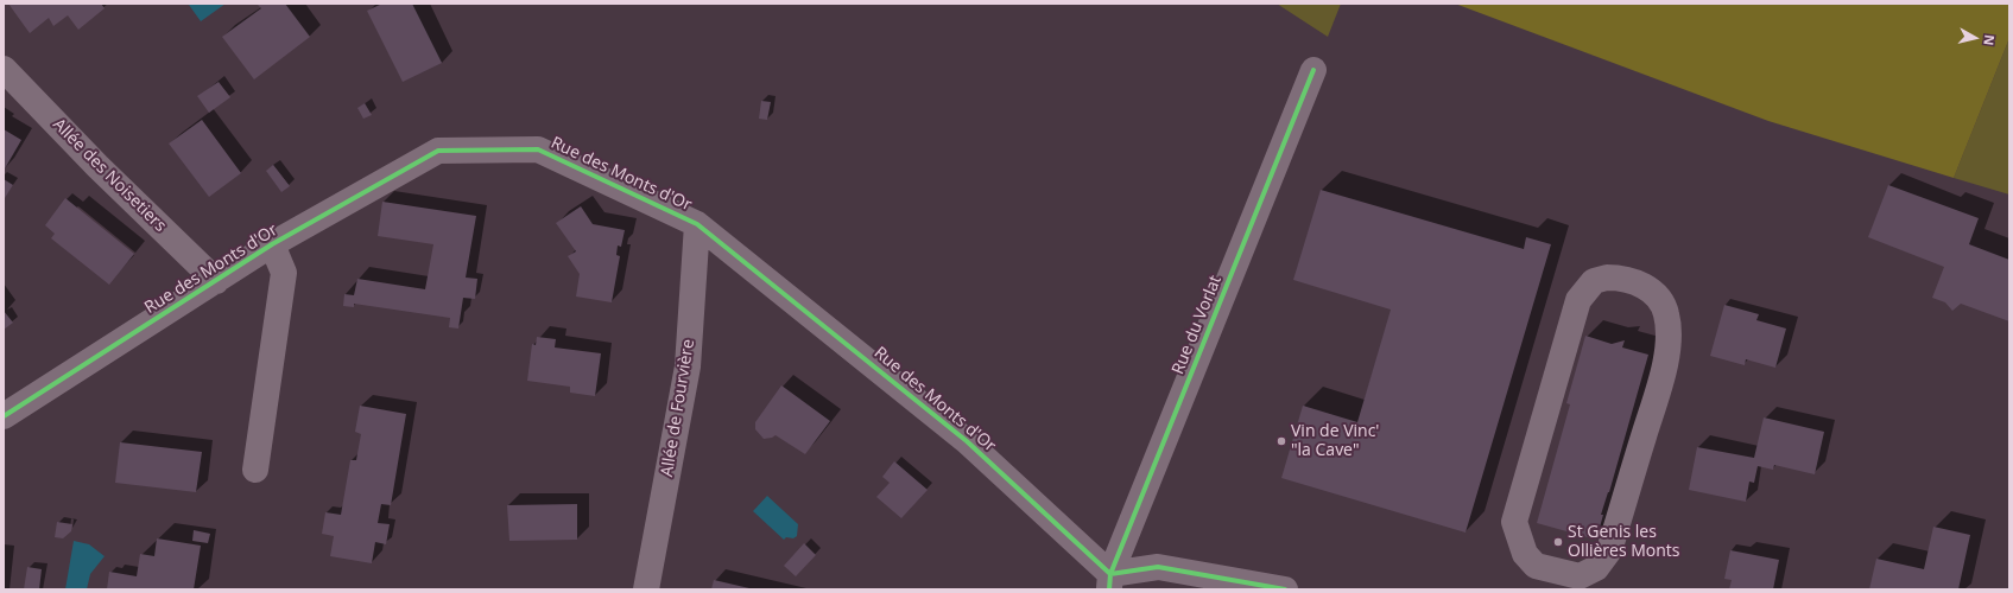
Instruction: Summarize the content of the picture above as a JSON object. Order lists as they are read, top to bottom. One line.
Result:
{"streets":{"street":["Rue des Monts d'Or","Allée des Noisetiers","Rue du Vorlat","Allée de Fourvière"]},"crossings":[["Rue des Monts d'Or","Allée des Noisetiers"],["Rue des Monts d'Or","Rue du Vorlat"],["Rue des Monts d'Or","Allée de Fourvière"]],"places":["Vin de Vinc' \"la Cave\"","St Genis les Ollières Monts"],"north":"right"}
